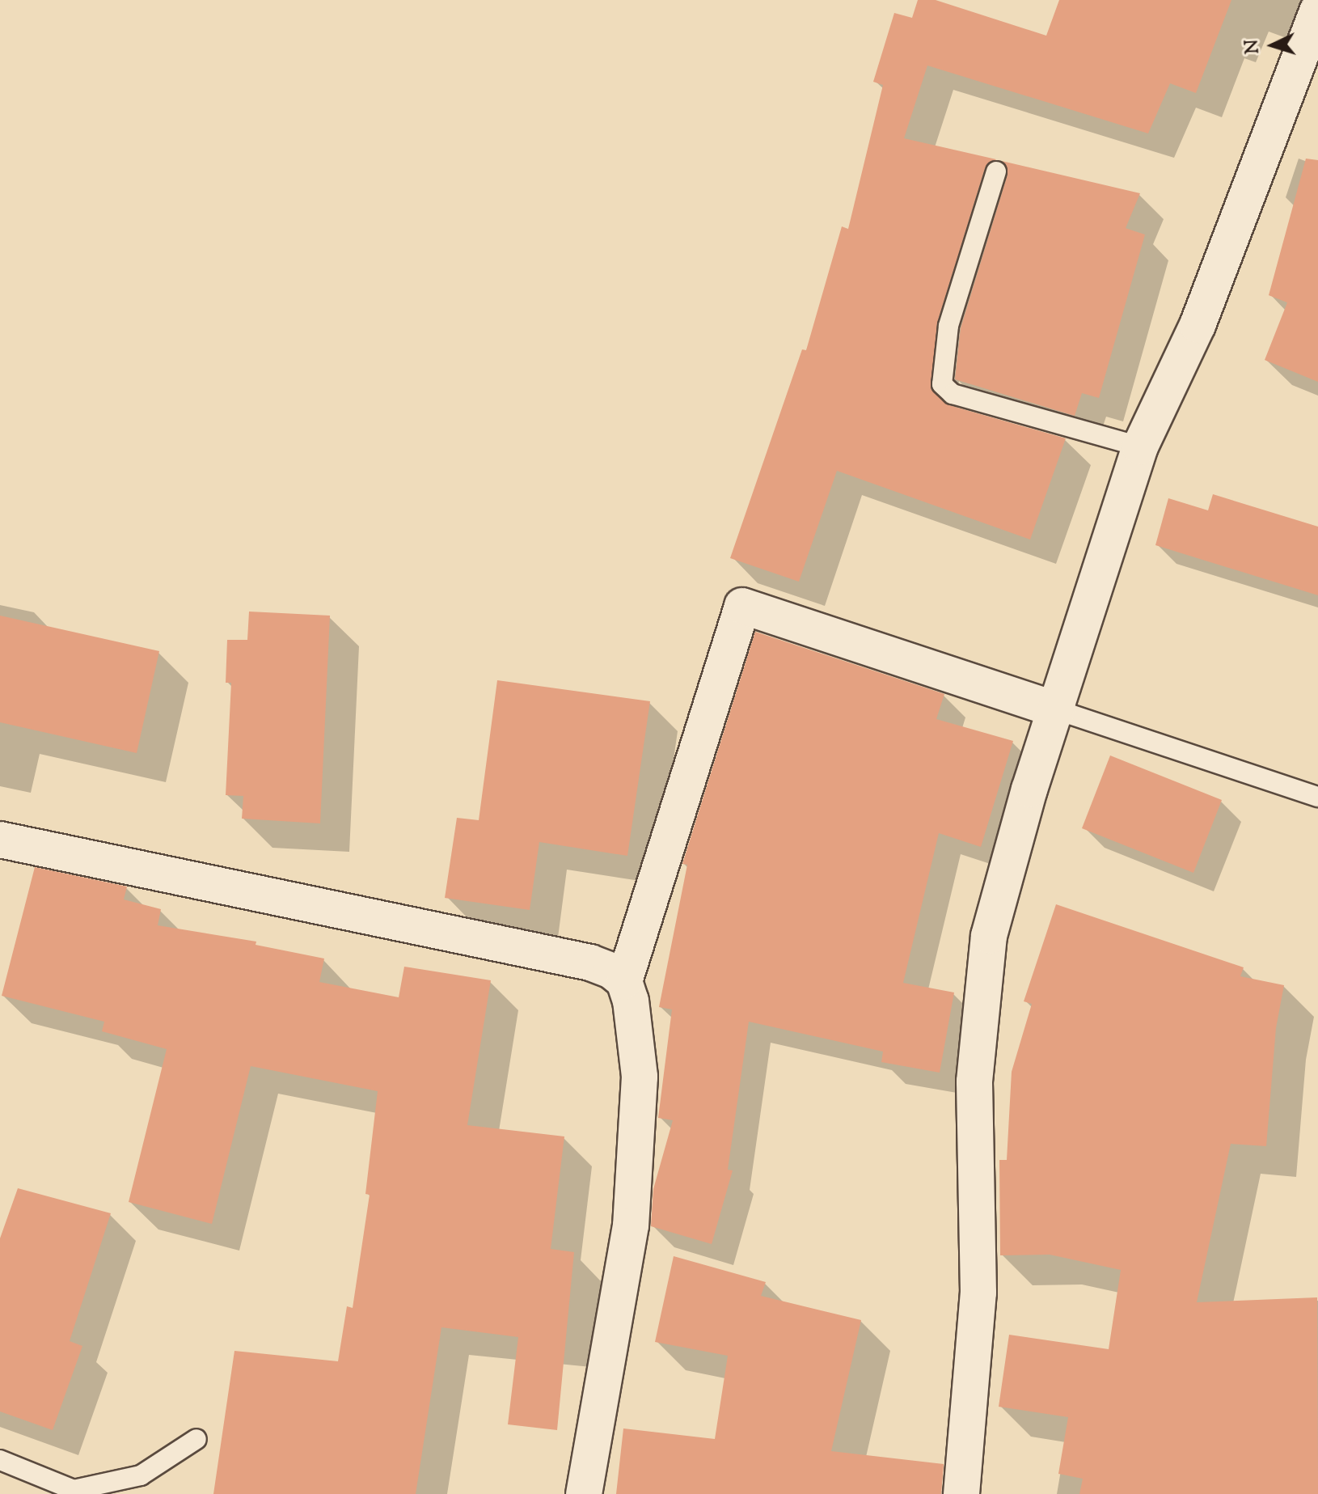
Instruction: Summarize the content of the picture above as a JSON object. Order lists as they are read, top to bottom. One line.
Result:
{"north":"left"}
